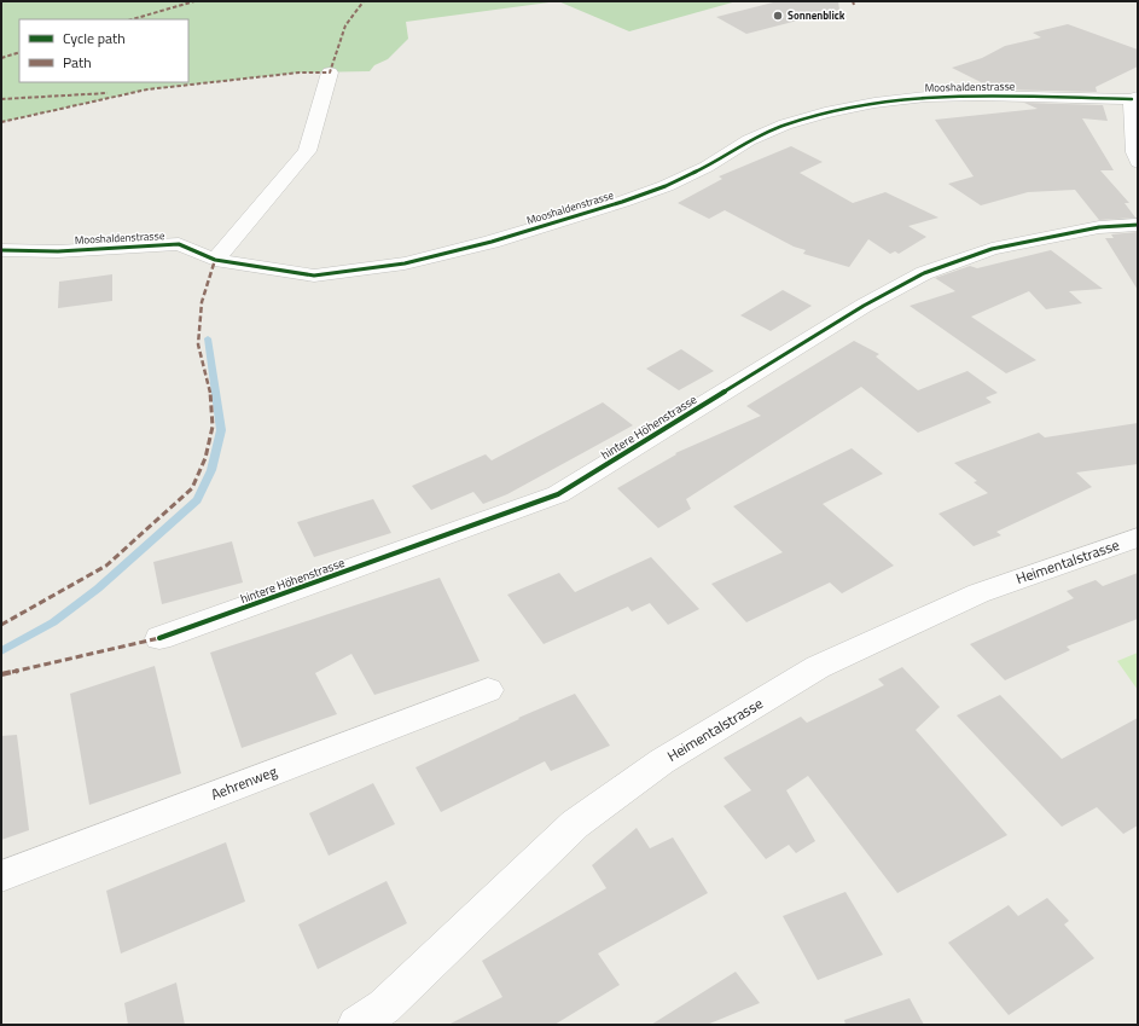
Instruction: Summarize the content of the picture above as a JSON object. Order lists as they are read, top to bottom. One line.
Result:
{"streets":{"street":["Mooshaldenstrasse","hintere Höhenstrasse","Heimentalstrasse","Aehrenweg"]},"places":["Sonnenblick"],"legend":["Cycle path","Path"]}
